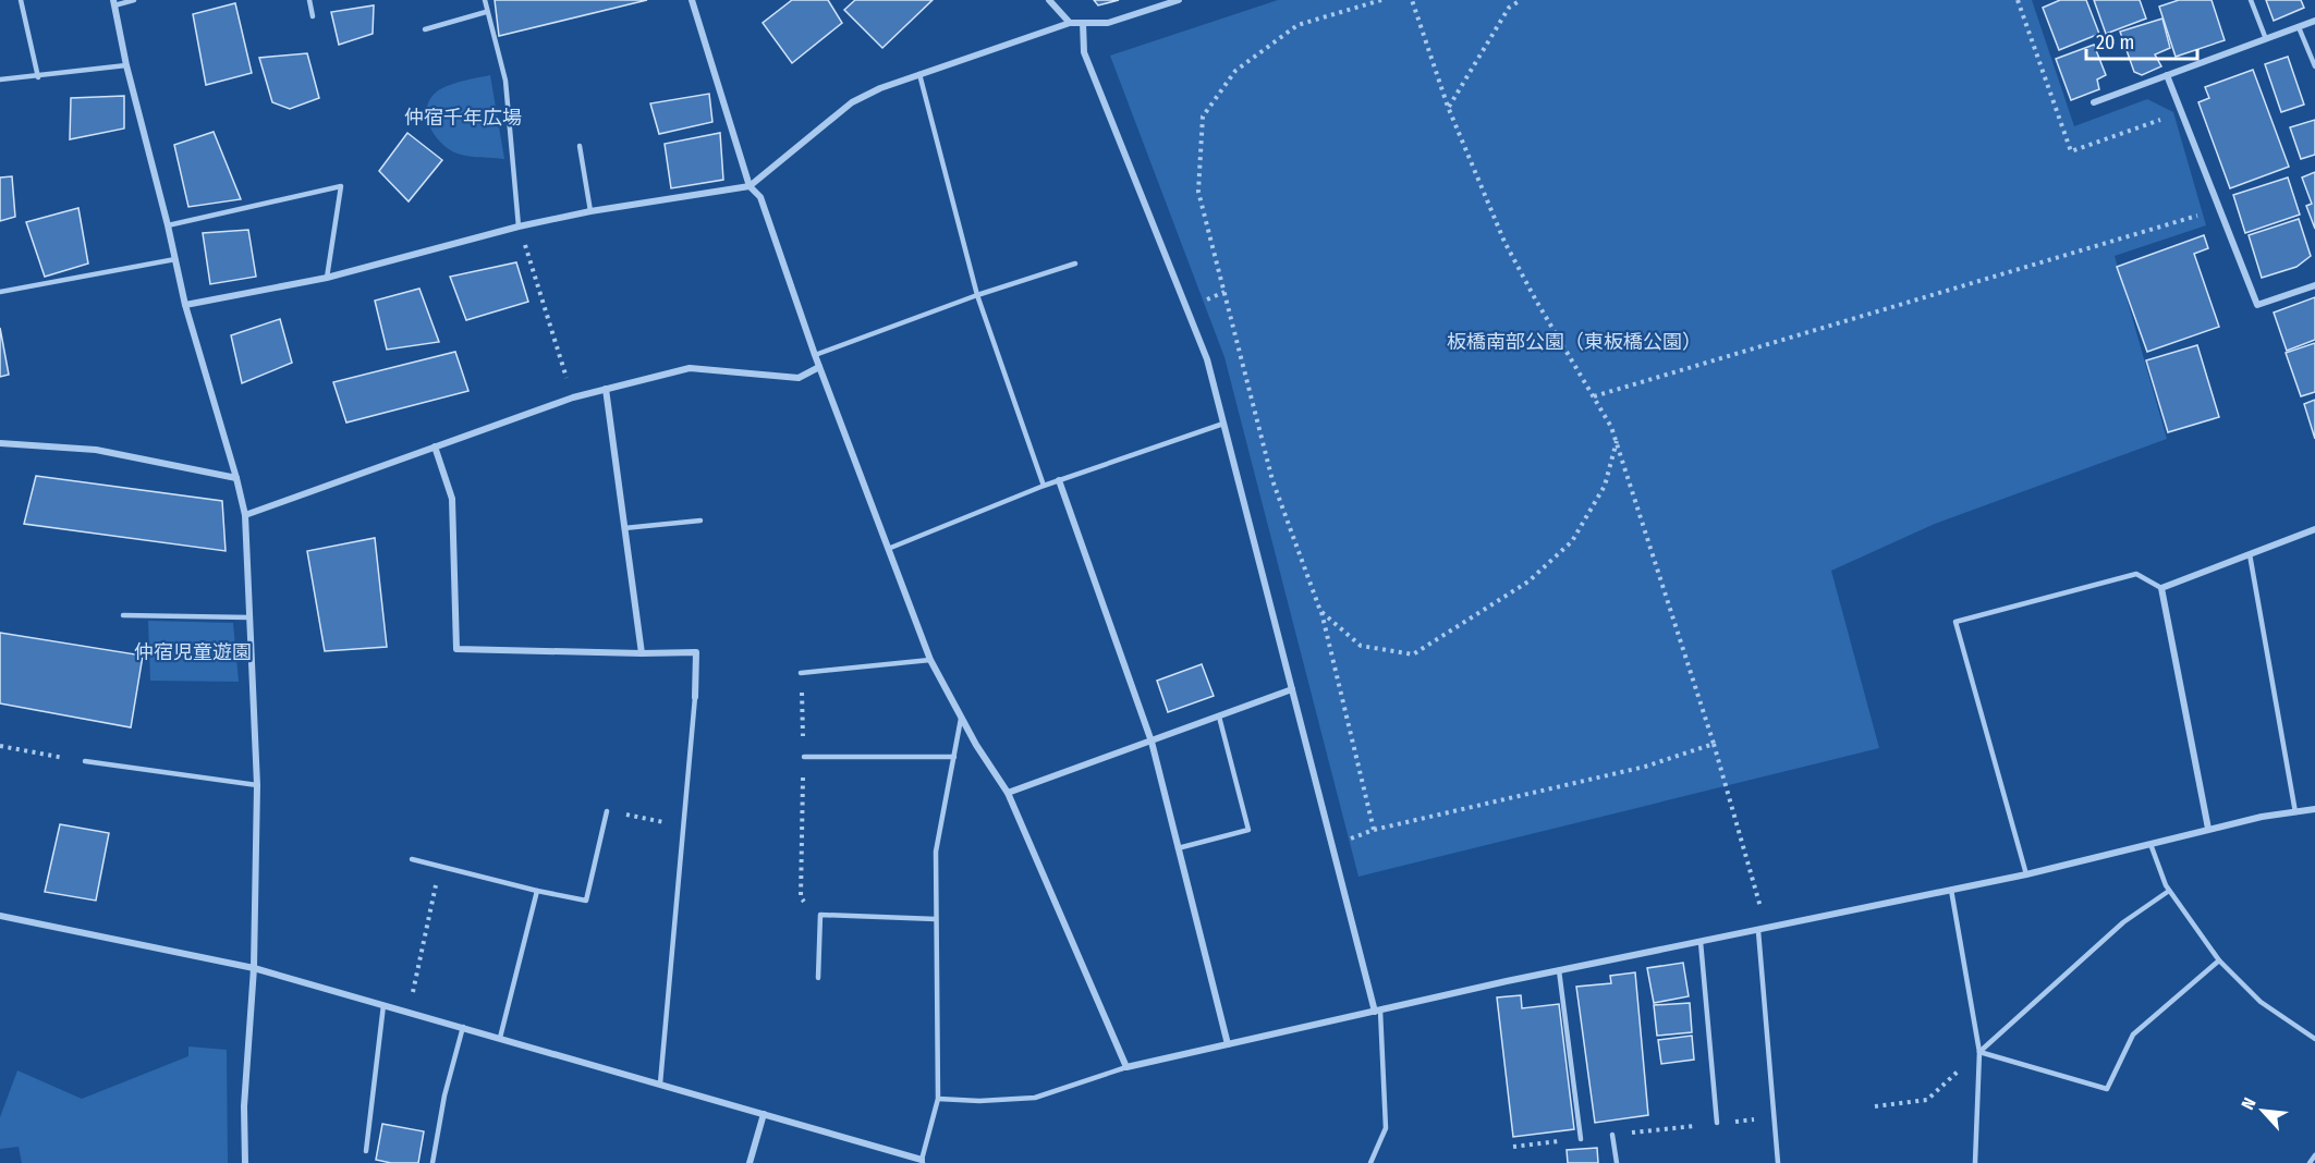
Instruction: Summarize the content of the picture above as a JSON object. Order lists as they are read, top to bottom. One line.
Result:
{"parks":["仲宿千年広場","板橋南部公園（東板橋公園）","仲宿児童遊園"],"scale_bar":"20 m","north":"top left"}
